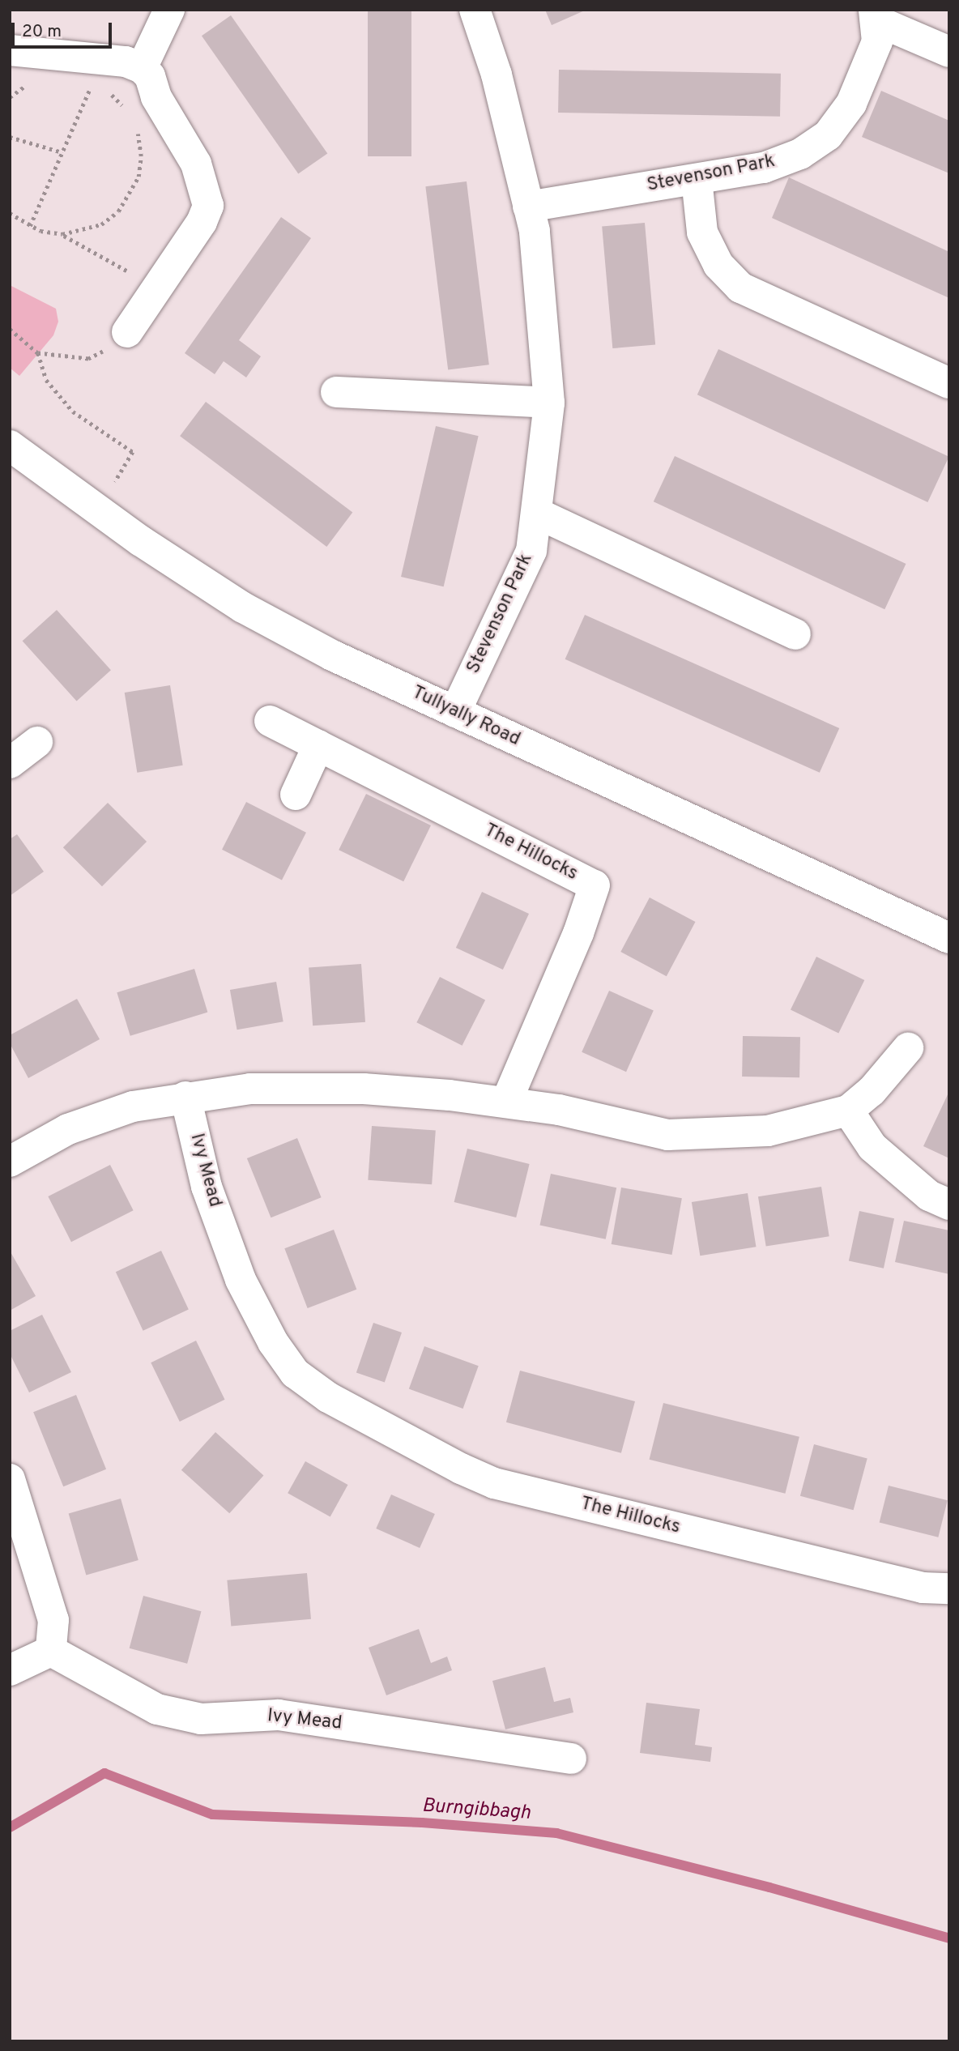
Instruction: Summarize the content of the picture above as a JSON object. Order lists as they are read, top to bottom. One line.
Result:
{"streets":{"street":["Stevenson Park","Tullyally Road","The Hillocks","Ivy Mead"]},"crossings":[["Stevenson Park","Tullyally Road"],["The Hillocks","Ivy Mead"]],"water":["Burngibbagh"],"scale_bar":"20 m"}
